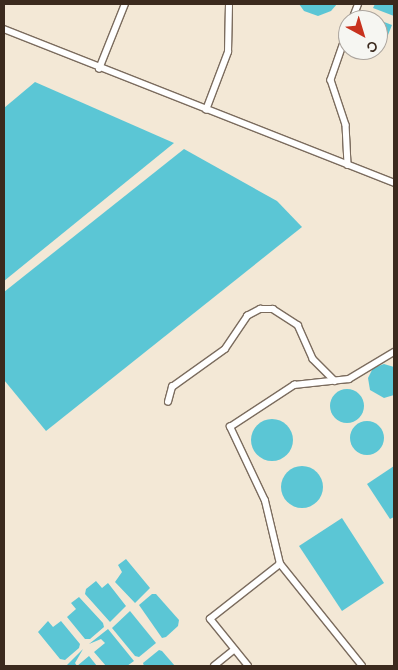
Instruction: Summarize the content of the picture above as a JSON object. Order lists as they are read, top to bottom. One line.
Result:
{"north":"bottom right"}
